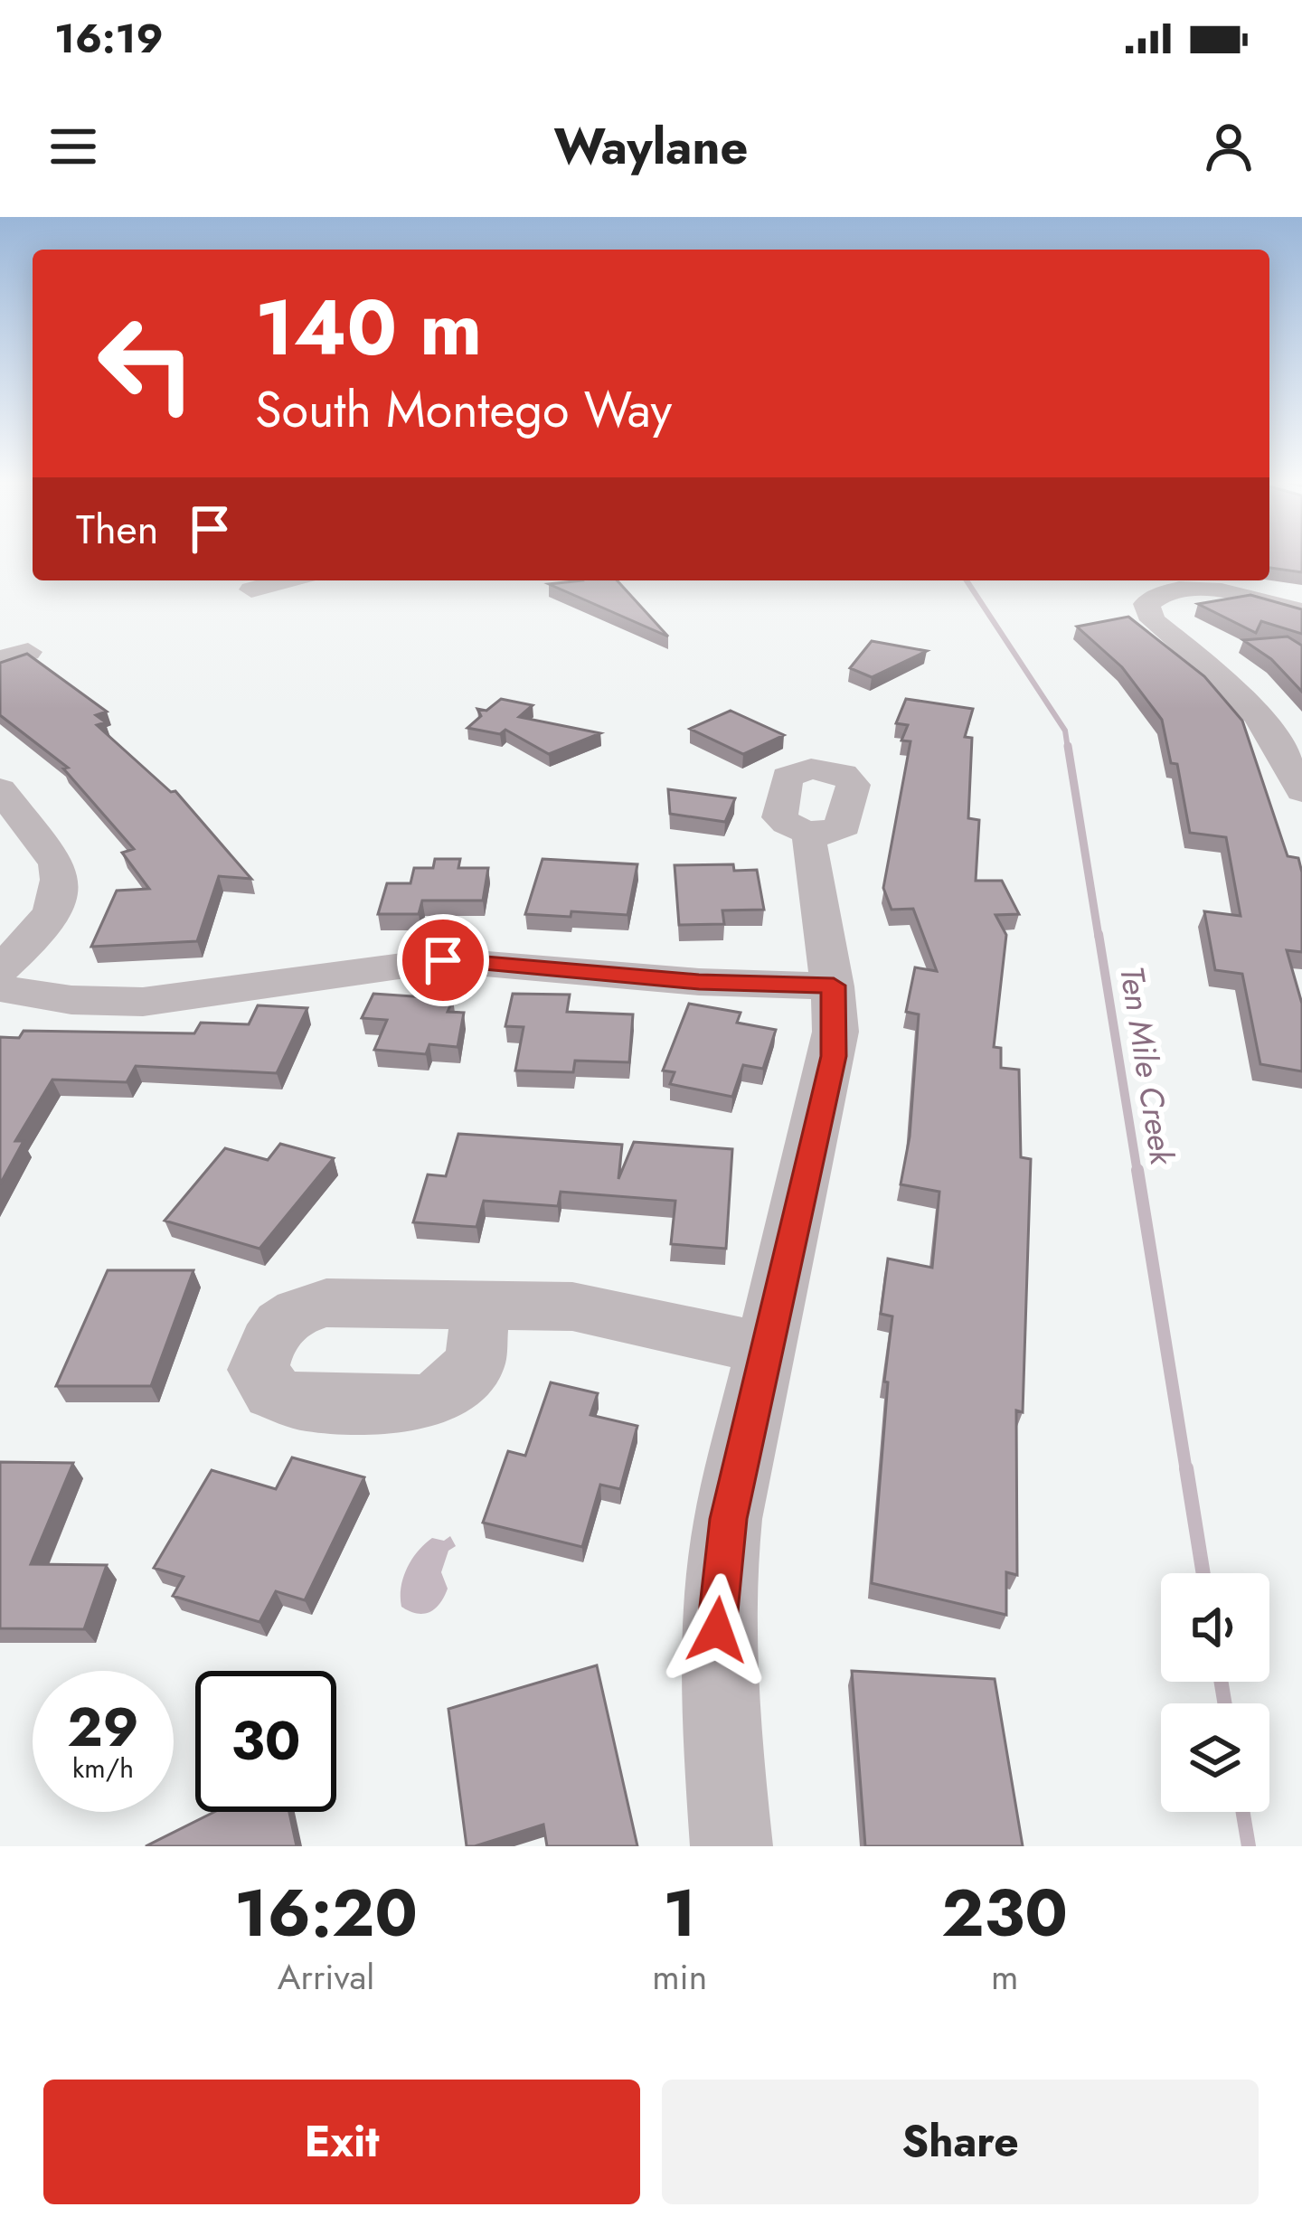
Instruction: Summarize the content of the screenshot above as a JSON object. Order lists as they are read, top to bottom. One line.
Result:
{"water":["Ten Mile Creek"],"page":{"status":"16:19","header":"Waylane","turn":["140 m","South Montego Way"],"then":"Then","speed":"29 km/h","limit":"30","eta":["16:20","Arrival","1","min","230","m"],"buttons":["Exit","Share"]}}
